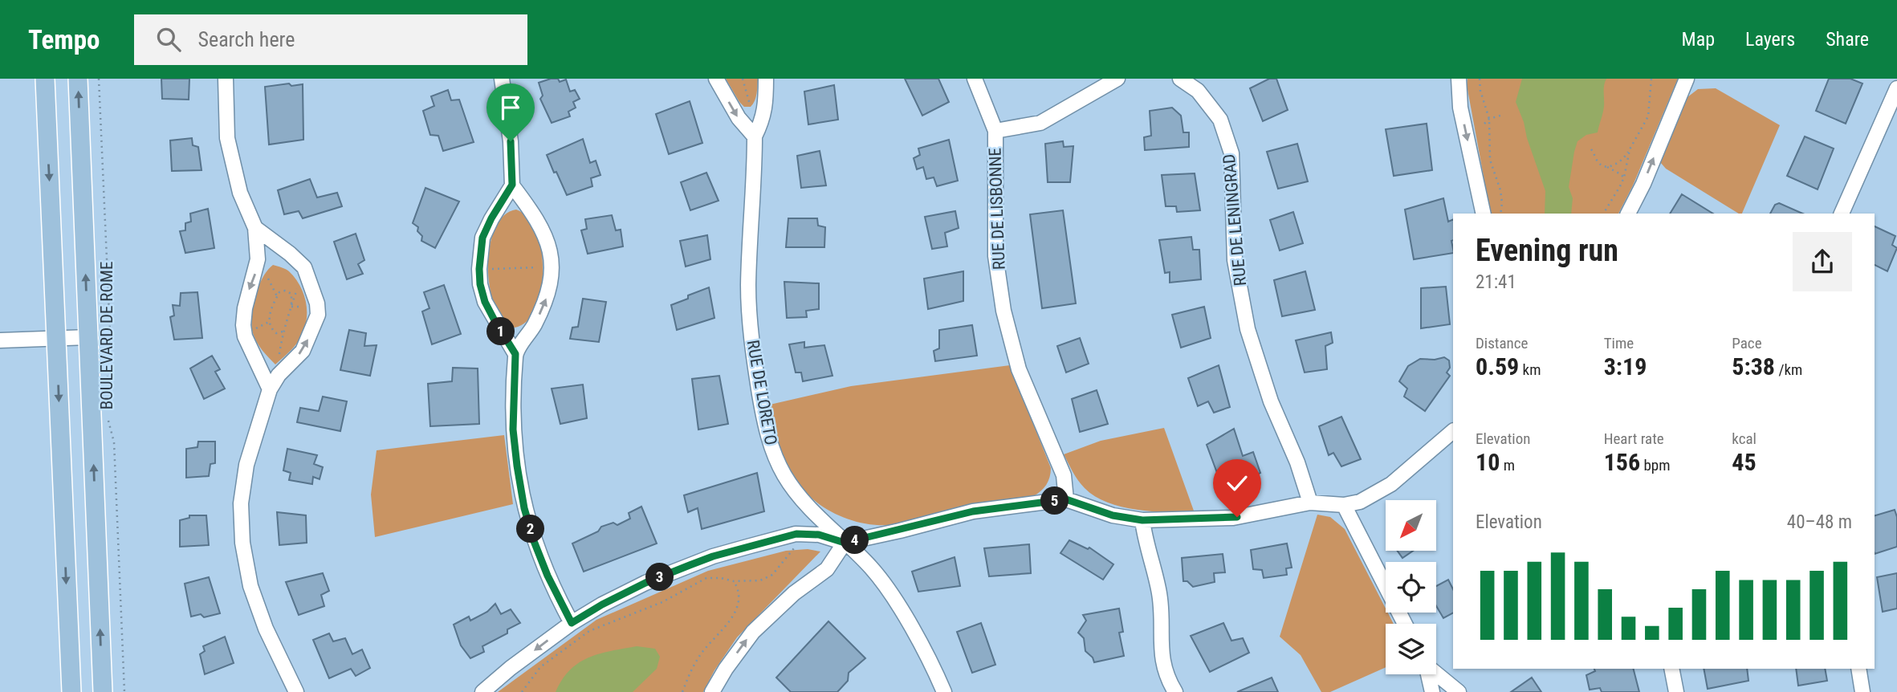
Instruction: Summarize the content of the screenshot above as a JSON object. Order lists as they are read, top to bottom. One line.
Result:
{"streets":{"main road":["BOULEVARD DE ROME"],"street":["RUE DE LISBONNE","RUE DE LENINGRAD","RUE DE LORETO"]},"north":"bottom left","page":{"header":"Tempo","search":"Search here","nav":["Map","Layers","Share"],"heading":["Evening run","21:41"],"stats":[["Distance","0.59 km"],["Time","3:19"],["Pace","5:38 /km"],["Elevation","10 m"],["Heart rate","156 bpm"],["kcal","45"]],"pins":["1","5","2","4","3"],"chart":["Elevation","40–48 m"]}}
